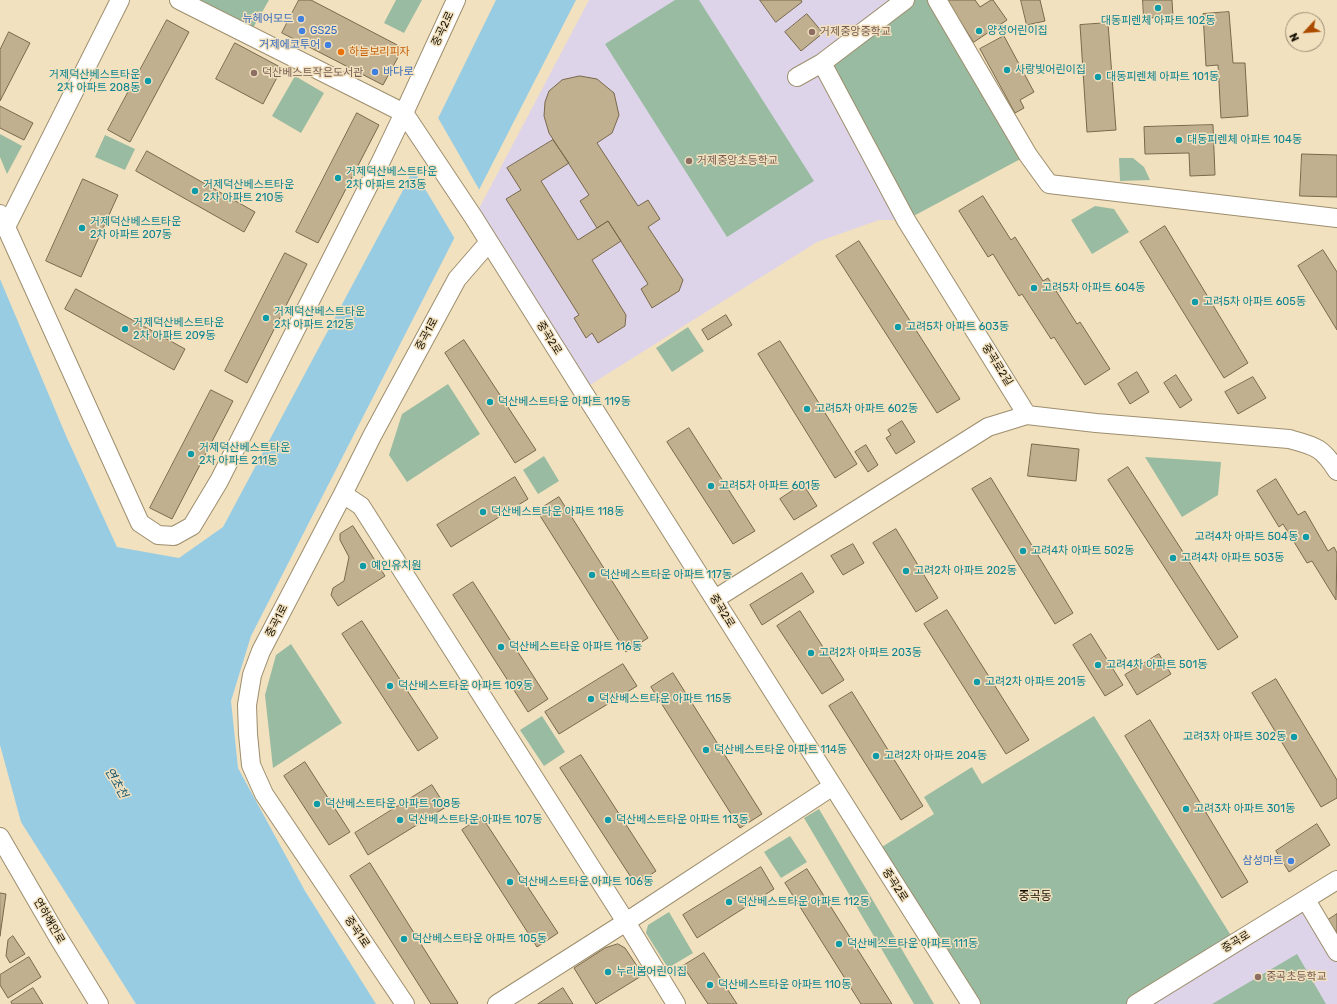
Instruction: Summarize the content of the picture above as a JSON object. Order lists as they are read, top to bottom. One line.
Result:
{"streets":{"street":["중곡2로","중곡1로","중곡로2길","연하해안로","중곡로"]},"crossings":[["중곡2로","중곡1로"]],"districts":["중곡동"],"water":["연초천"],"places":["대동피렌체 아파트 102동","뉴헤어모드","GS25","양정어린이집","거제중앙중학교","거제에코투어","하늘보리피자","사랑빛어린이집","바다로","덕산베스트작은도서관","대동피렌체 아파트 101동","거제덕산베스트타운 2차 아파트 208동","대동피렌체 아파트 104동","거제중앙초등학교","거제덕산베스트타운 2차 아파트 213동","거제덕산베스트타운 2차 아파트 210동","거제덕산베스트타운 2차 아파트 207동","고려5차 아파트 604동","고려5차 아파트 605동","거제덕산베스트타운 2차 아파트 212동","고려5차 아파트 603동","거제덕산베스트타운 2차 아파트 209동","덕산베스트타운 아파트 119동","고려5차 아파트 602동","거제덕산베스트타운 2차 아파트 211동","고려5차 아파트 601동","덕산베스트타운 아파트 118동","고려4차 아파트 504동","고려4차 아파트 502동","고려4차 아파트 503동","예인유치원","고려2차 아파트 202동","덕산베스트타운 아파트 117동","덕산베스트타운 아파트 116동","고려2차 아파트 203동","고려4차 아파트 501동","고려2차 아파트 201동","덕산베스트타운 아파트 109동","덕산베스트타운 아파트 115동","고려3차 아파트 302동","덕산베스트타운 아파트 114동","고려2차 아파트 204동","덕산베스트타운 아파트 108동","고려3차 아파트 301동","덕산베스트타운 아파트 107동","덕산베스트타운 아파트 113동","삼성마트","덕산베스트타운 아파트 106동","덕산베스트타운 아파트 112동","덕산베스트타운 아파트 105동","덕산베스트타운 아파트 111동","누리봄어린이집","중곡초등학교","덕산베스트타운 아파트 110동"],"north":"bottom left"}
